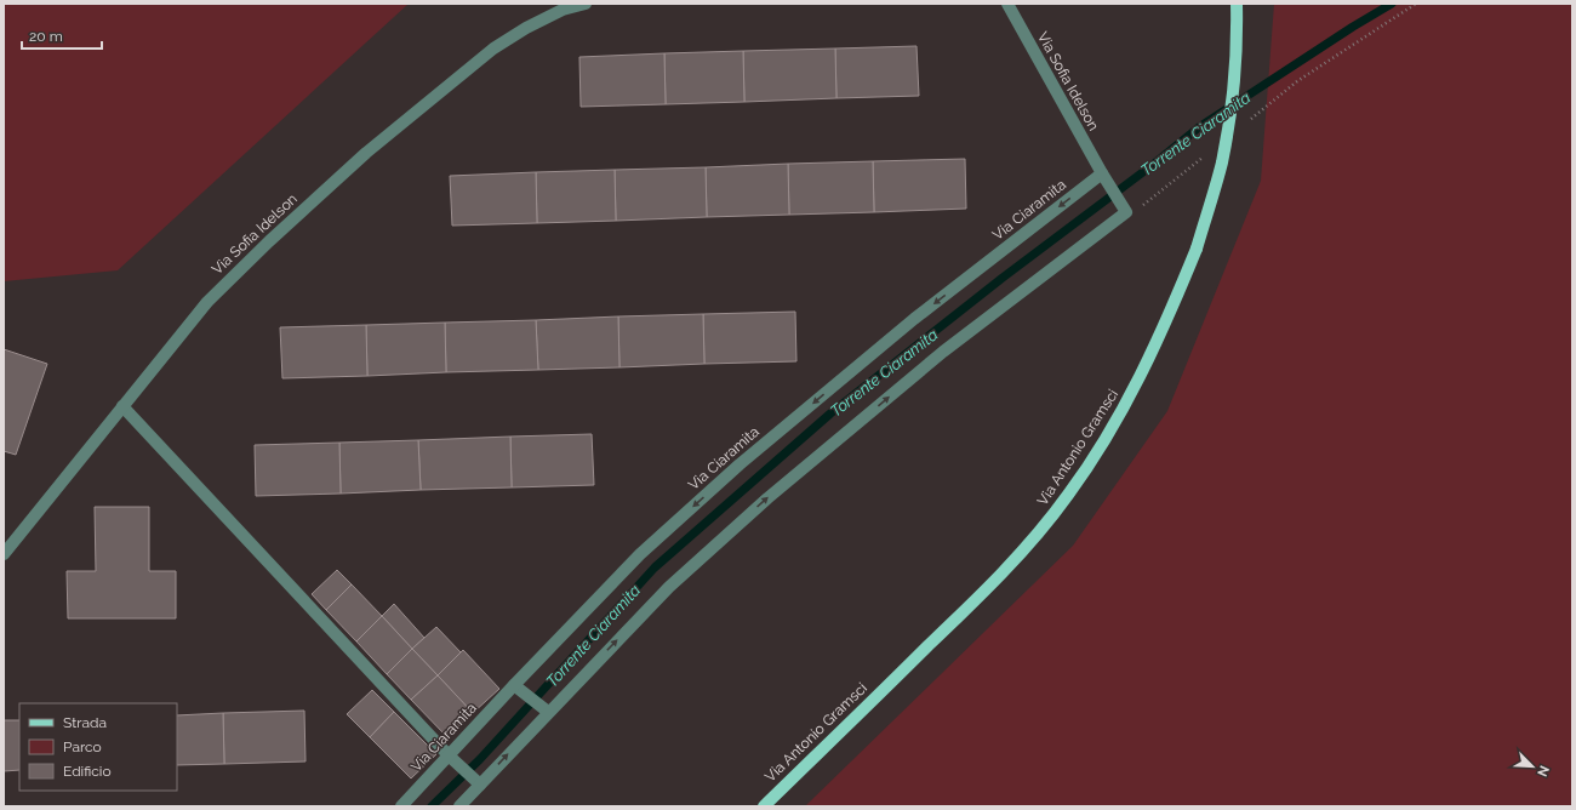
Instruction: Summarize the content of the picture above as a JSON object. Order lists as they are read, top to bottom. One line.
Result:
{"streets":{"main road":["Via Antonio Gramsci"],"street":["Via Sofia Idelson","Via Ciaramita"]},"crossings":[["Via Sofia Idelson","Via Ciaramita"]],"water":["Torrente Ciaramita"],"legend":["Strada","Parco","Edificio"],"scale_bar":"20 m","north":"bottom right"}
